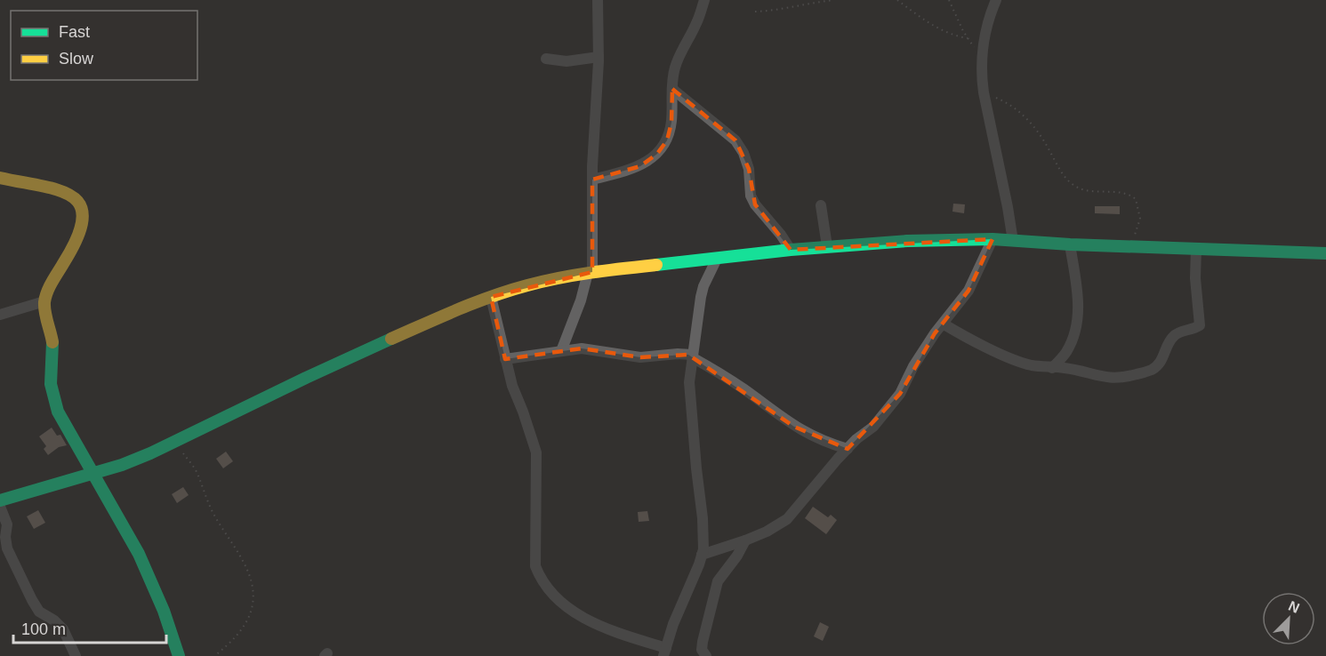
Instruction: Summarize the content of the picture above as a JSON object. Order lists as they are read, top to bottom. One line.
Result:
{"legend":["Fast","Slow"],"scale_bar":"100 m","north":"top right"}
